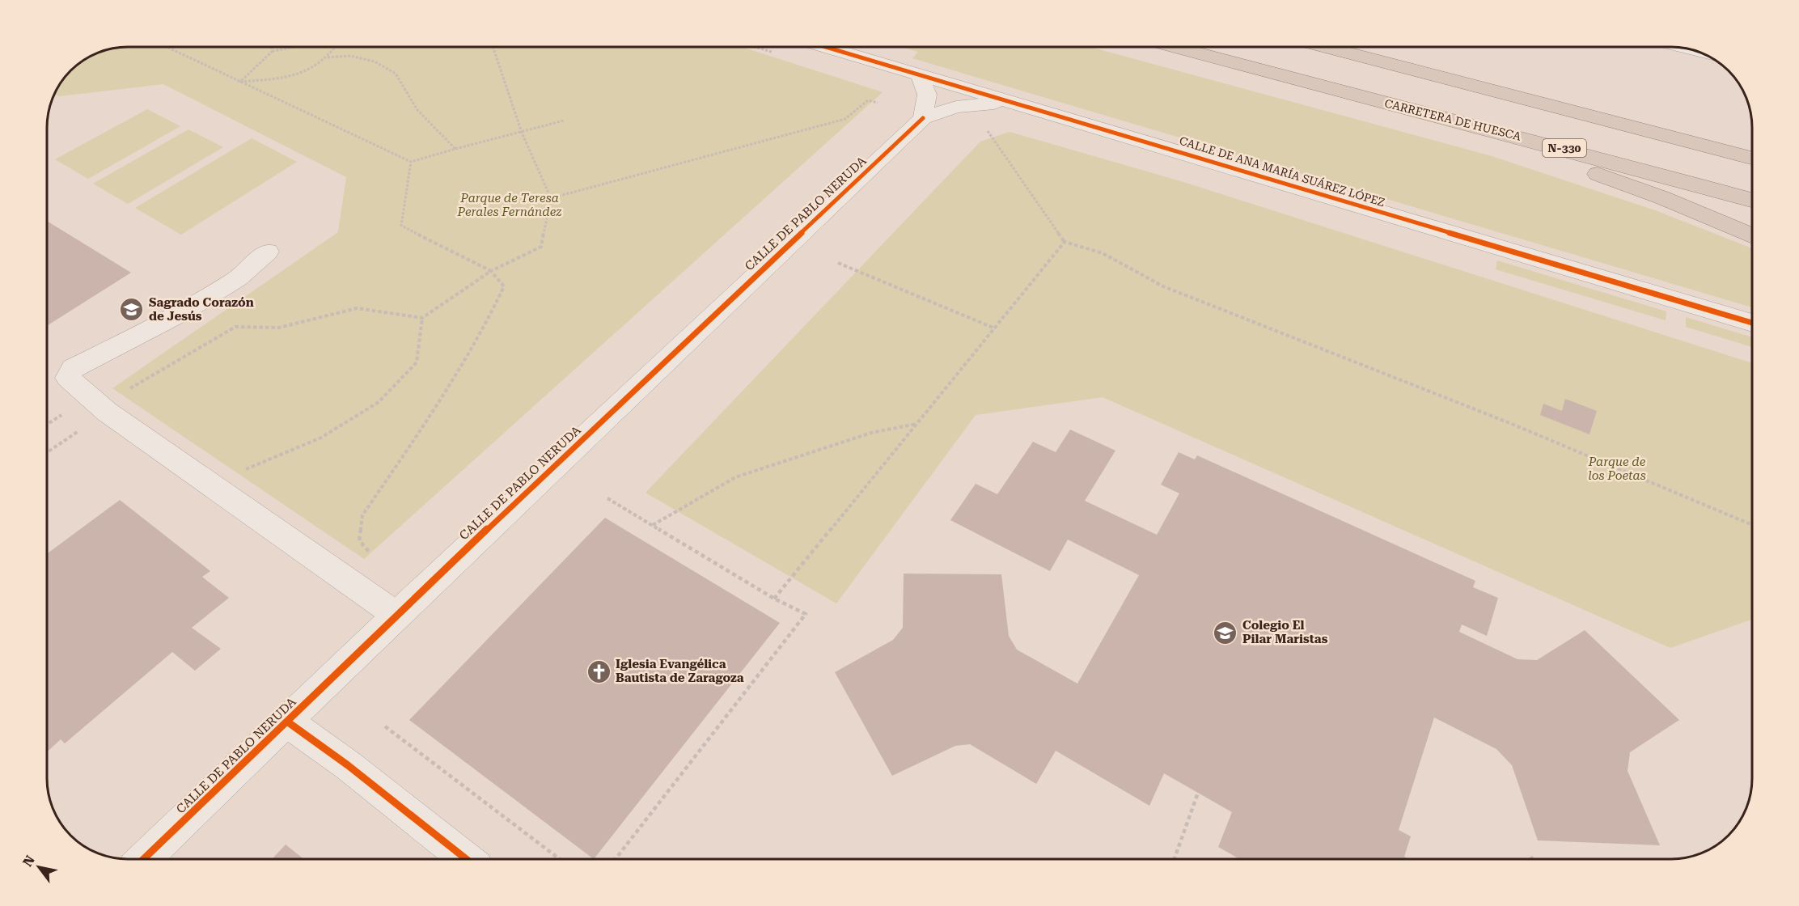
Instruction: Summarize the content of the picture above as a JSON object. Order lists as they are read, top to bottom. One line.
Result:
{"streets":{"highway":["CARRETERA DE HUESCA","N-330"],"street":["CALLE DE ANA MARÍA SUÁREZ LÓPEZ","CALLE DE PABLO NERUDA"]},"crossings":[["CALLE DE ANA MARÍA SUÁREZ LÓPEZ","CALLE DE PABLO NERUDA"]],"parks":["Parque de Teresa Perales Fernández","Parque de los Poetas"],"places":{"school or university":["Sagrado Corazón de Jesús","Colegio El Pilar Maristas"],"church":["Iglesia Evangélica Bautista de Zaragoza"]},"north":"top left"}
